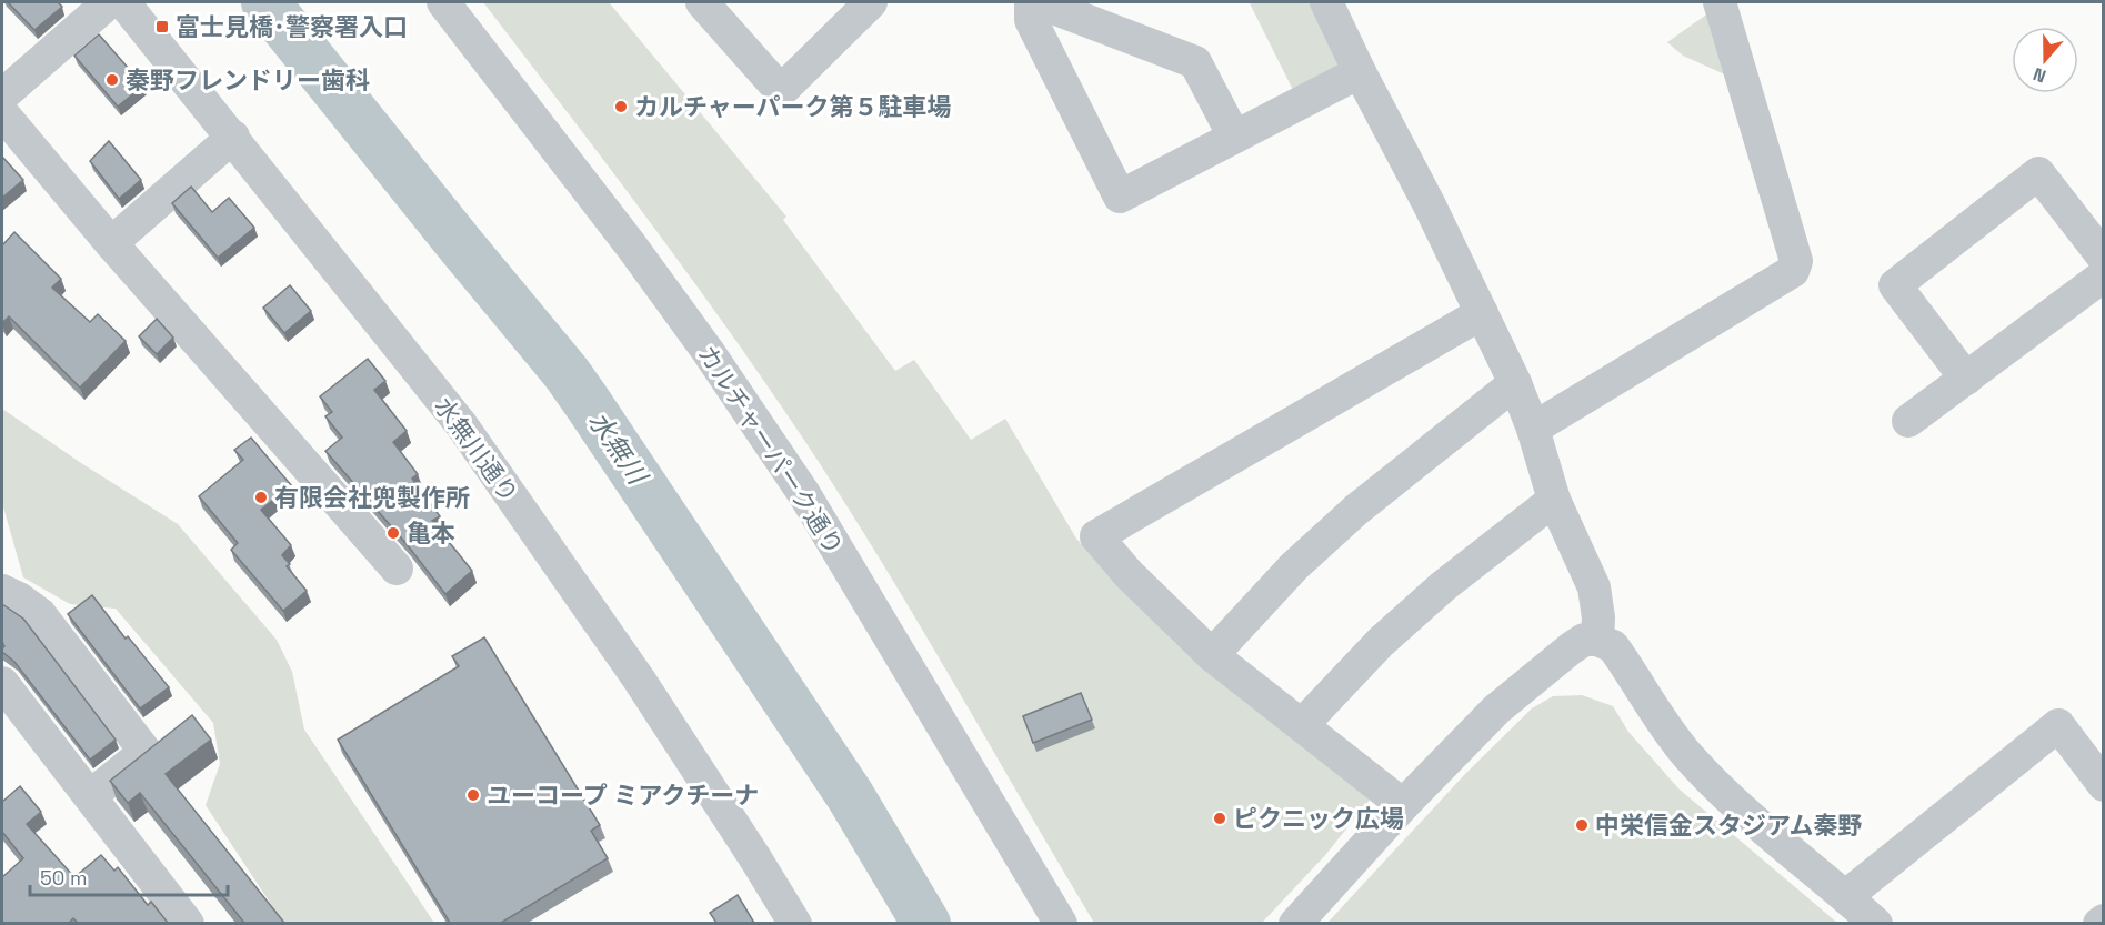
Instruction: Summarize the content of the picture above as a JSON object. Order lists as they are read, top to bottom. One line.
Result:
{"streets":{"street":["水無川通り","カルチャーパーク通り"]},"water":["水無川"],"places":{"transit":["富士見橋･警察署入口"],"other":["秦野フレンドリー歯科","カルチャーパーク第５駐車場","有限会社兜製作所","亀本","ユーコープ ミアクチーナ","ピクニック広場","中栄信金スタジアム秦野"]},"scale_bar":"50 m","north":"bottom"}
